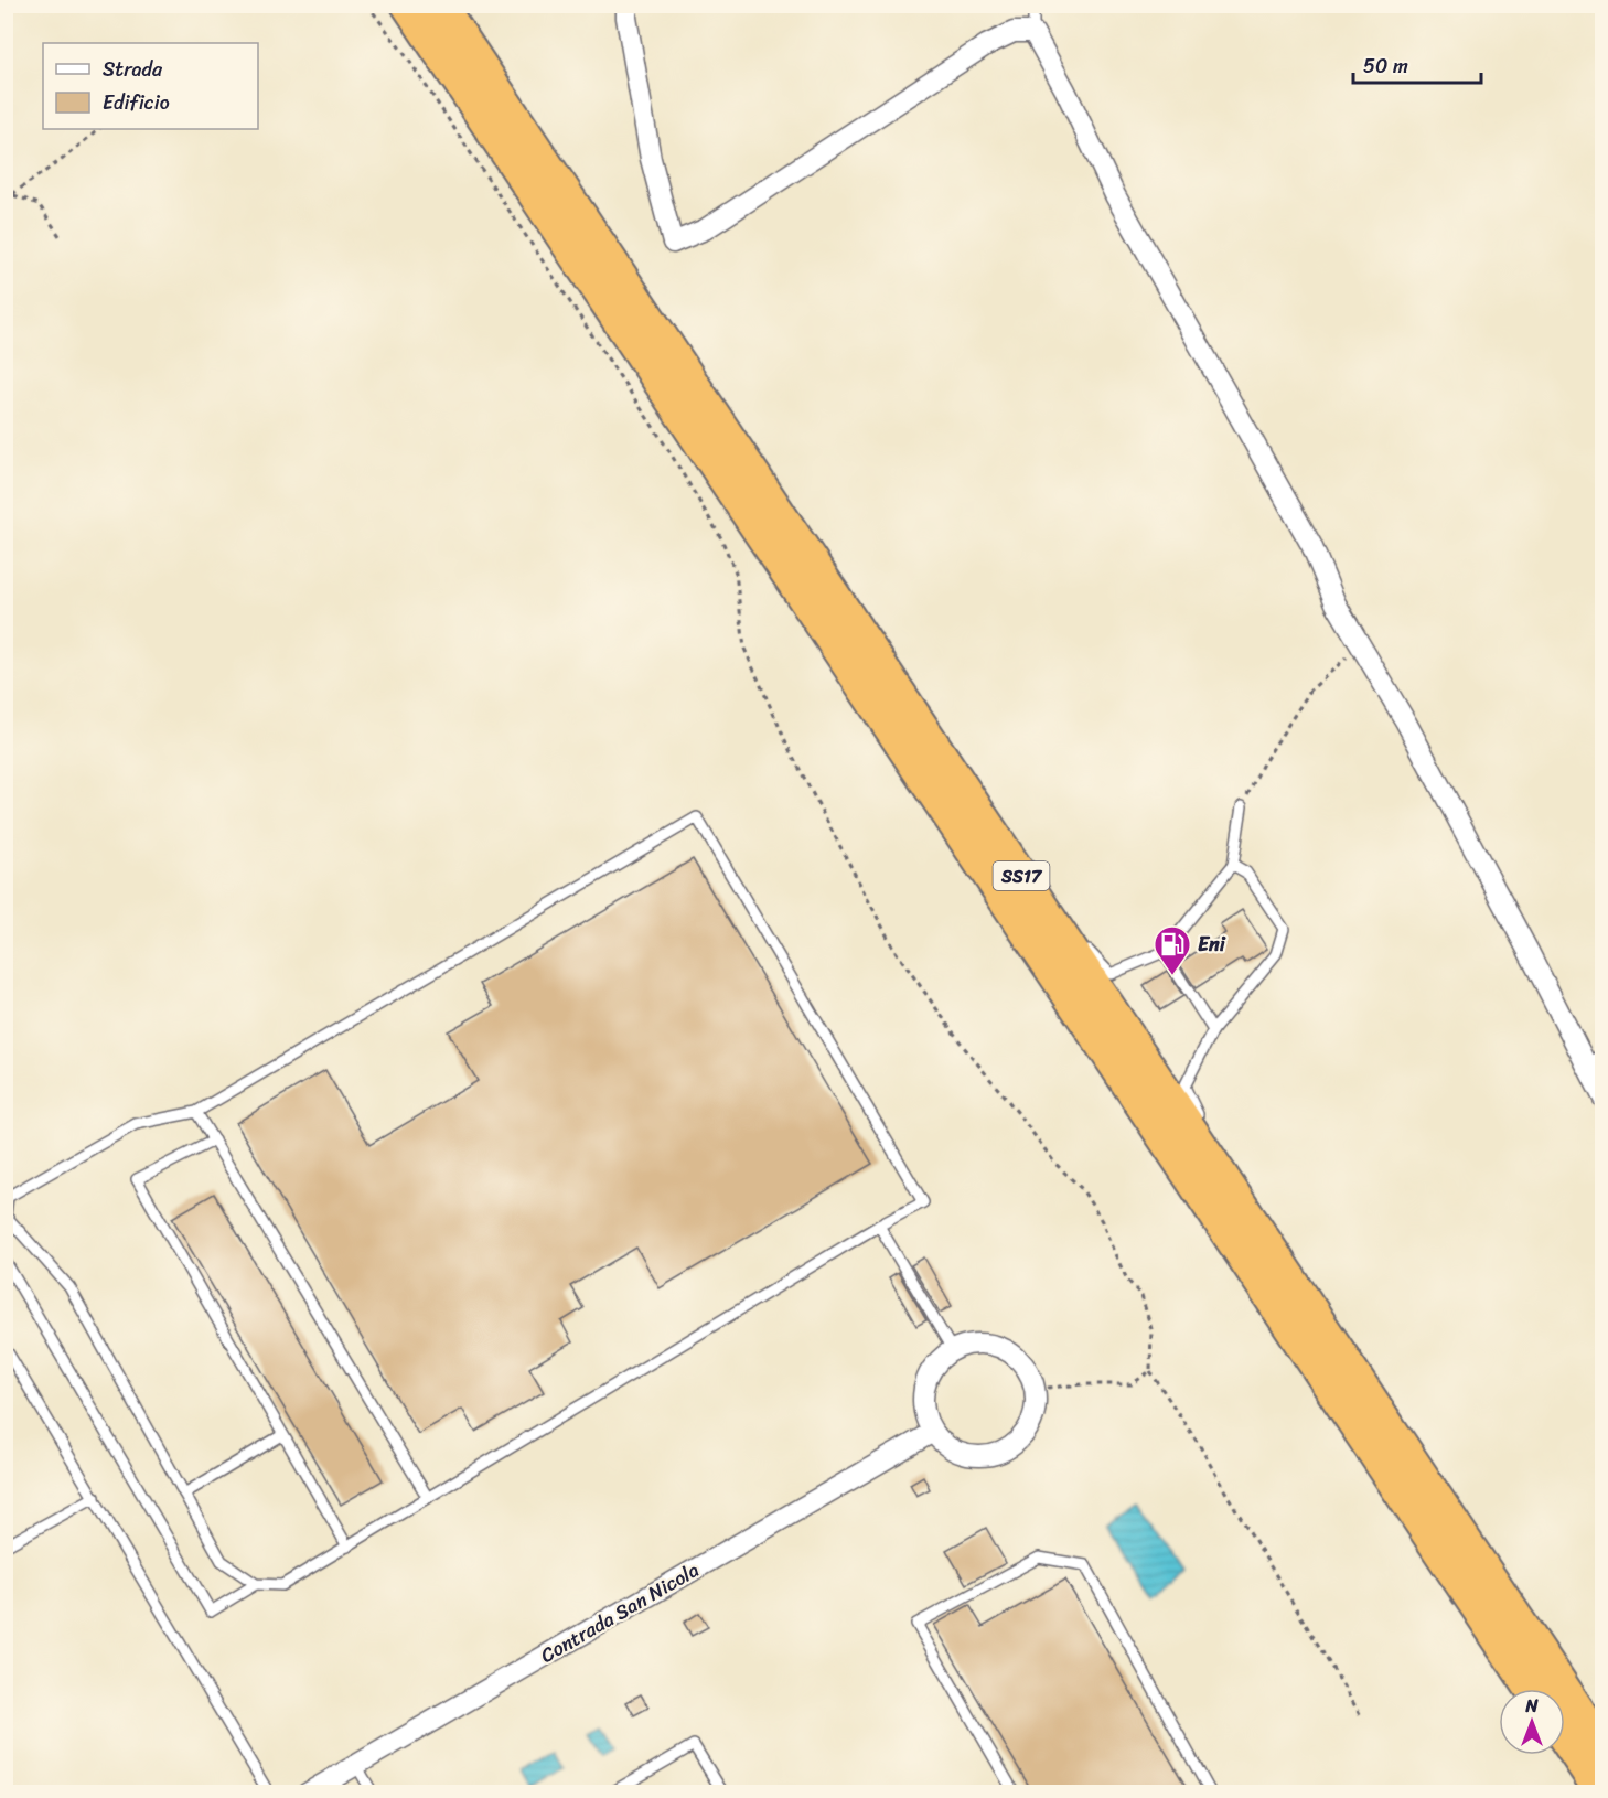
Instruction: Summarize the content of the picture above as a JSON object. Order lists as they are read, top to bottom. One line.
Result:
{"streets":{"highway":["SS17"],"street":["Contrada San Nicola"]},"places":{"fuel station":["Eni"]},"legend":["Strada","Edificio"],"scale_bar":"50 m","north":"top"}
